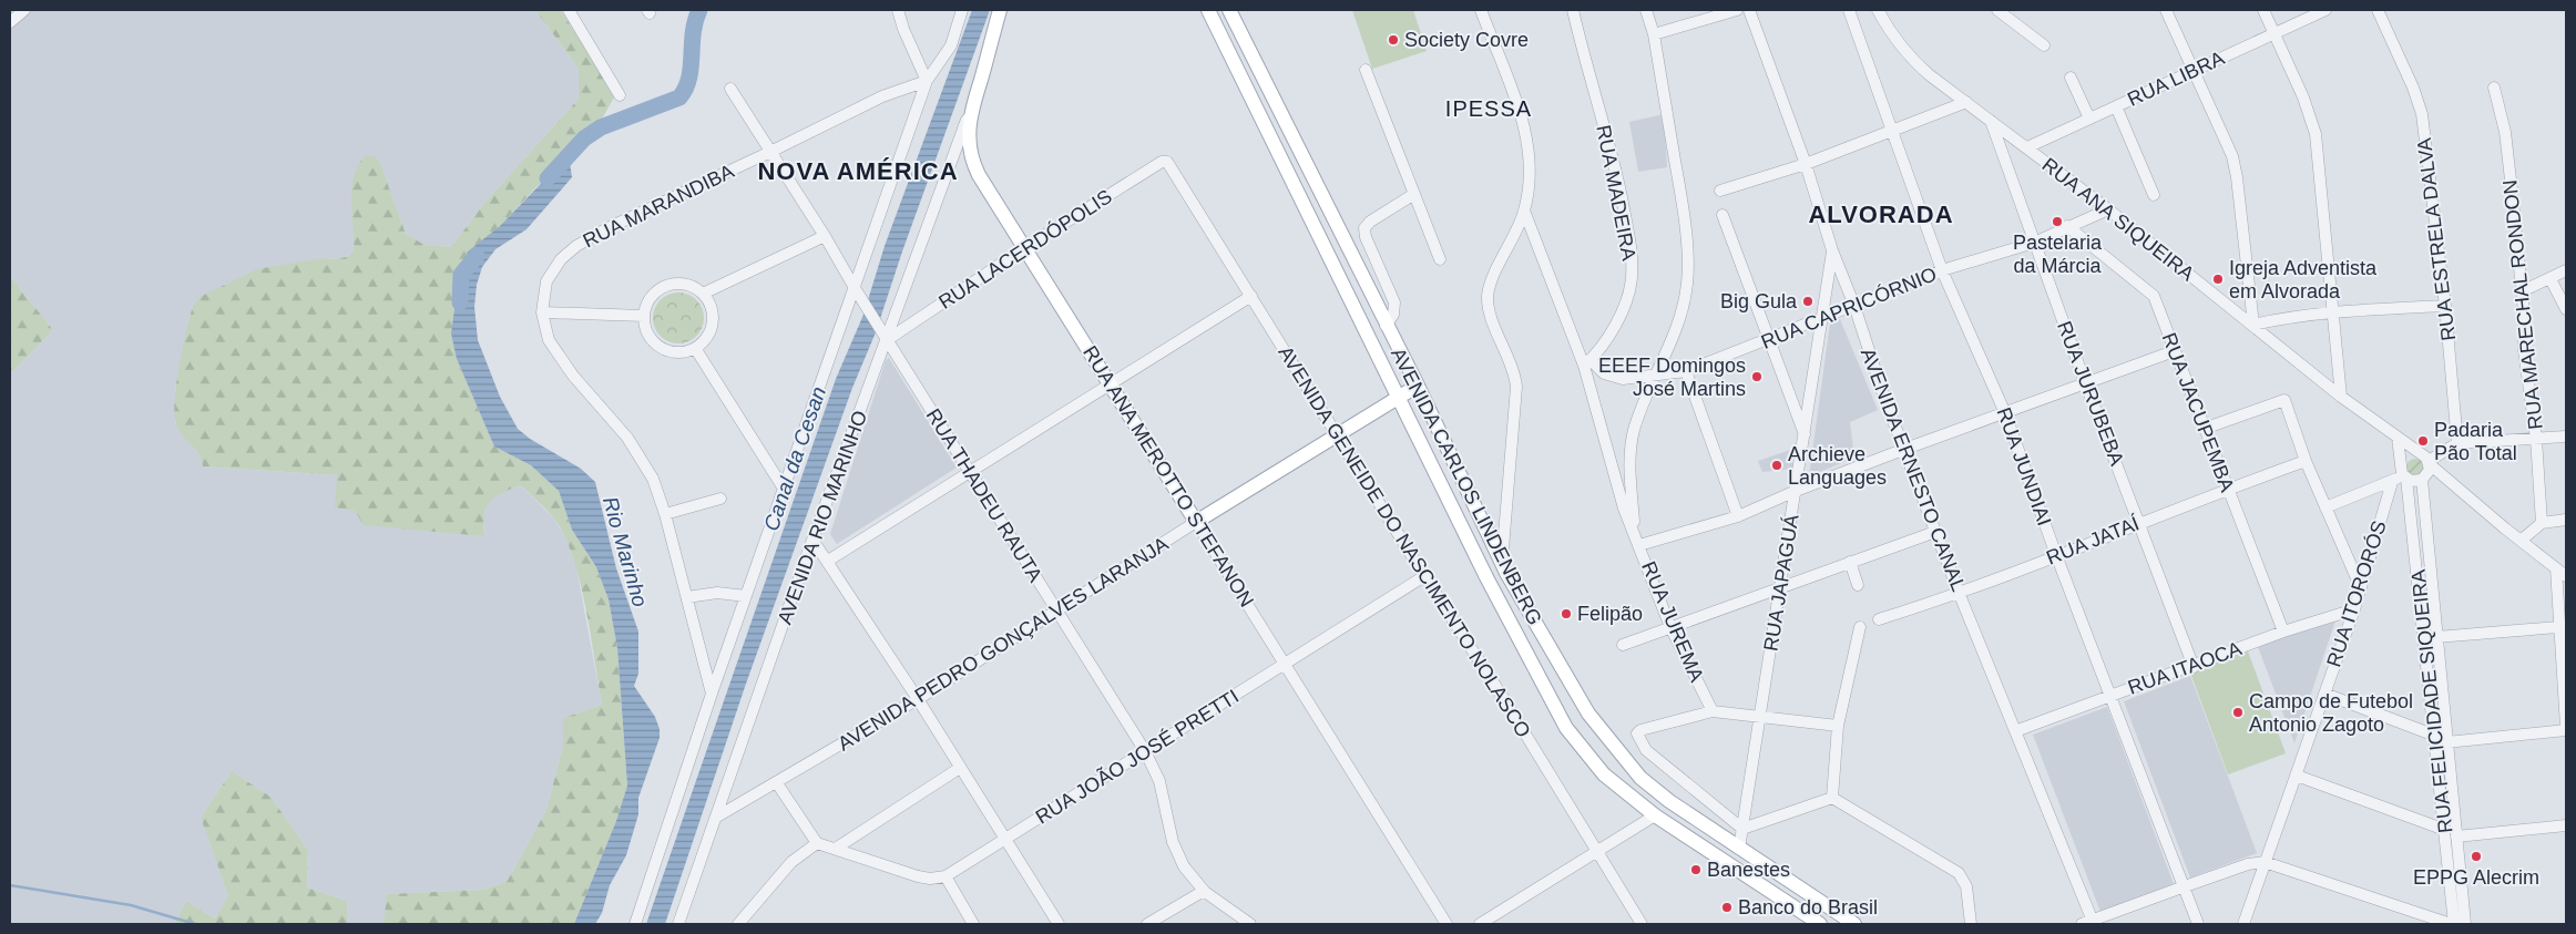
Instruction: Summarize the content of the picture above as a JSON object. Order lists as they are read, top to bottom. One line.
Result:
{"streets":{"main road":["RUA ANA MEROTTO STEFANON","AVENIDA CARLOS LINDENBERG","AVENIDA PEDRO GONÇALVES LARANJA"],"street":["RUA LIBRA","RUA MADEIRA","RUA MARANDIBA","RUA ANA SIQUEIRA","RUA ESTRELA DALVA","RUA LACERDÓPOLIS","RUA MARECHAL RONDON","RUA CAPRICÓRNIO","RUA JURUBEBA","RUA JACUPEMBA","RUA JUNDIAI","AVENIDA ERNESTO CANAL","RUA THADEU RAUTA","AVENIDA RIO MARINHO","RUA JATAÍ","AVENIDA GENEIDE DO NASCIMENTO NOLASCO","RUA JAPAGUÁ","RUA ITORORÓS","RUA JUREMA","RUA ITAOCA","RUA FELICIDADE SIQUEIRA","RUA JOÃO JOSÉ PRETTI"]},"crossings":[["RUA LIBRA","RUA ANA SIQUEIRA"],["RUA MADEIRA","RUA CAPRICÓRNIO"],["RUA MADEIRA","RUA JUREMA"],["RUA MARANDIBA","RUA THADEU RAUTA"],["RUA ANA SIQUEIRA","RUA CAPRICÓRNIO"],["RUA ANA SIQUEIRA","RUA JURUBEBA"],["RUA ANA SIQUEIRA","RUA FELICIDADE SIQUEIRA"],["RUA LACERDÓPOLIS","RUA ANA MEROTTO STEFANON"],["RUA LACERDÓPOLIS","RUA THADEU RAUTA"],["RUA LACERDÓPOLIS","AVENIDA RIO MARINHO"],["RUA LACERDÓPOLIS","AVENIDA GENEIDE DO NASCIMENTO NOLASCO"],["RUA CAPRICÓRNIO","RUA JURUBEBA"],["RUA CAPRICÓRNIO","RUA JACUPEMBA"],["RUA CAPRICÓRNIO","RUA JUNDIAI"],["RUA CAPRICÓRNIO","AVENIDA ERNESTO CANAL"],["RUA CAPRICÓRNIO","RUA JAPAGUÁ"],["RUA CAPRICÓRNIO","RUA JUREMA"],["RUA JURUBEBA","RUA JATAÍ"],["RUA JURUBEBA","RUA ITAOCA"],["RUA JACUPEMBA","RUA JATAÍ"],["RUA JACUPEMBA","RUA ITAOCA"],["RUA JUNDIAI","RUA JATAÍ"],["RUA JUNDIAI","RUA ITAOCA"],["AVENIDA ERNESTO CANAL","RUA JATAÍ"],["AVENIDA ERNESTO CANAL","RUA JAPAGUÁ"],["AVENIDA ERNESTO CANAL","RUA ITAOCA"],["RUA ANA MEROTTO STEFANON","AVENIDA RIO MARINHO"],["RUA ANA MEROTTO STEFANON","AVENIDA PEDRO GONÇALVES LARANJA"],["RUA ANA MEROTTO STEFANON","RUA JOÃO JOSÉ PRETTI"],["AVENIDA CARLOS LINDENBERG","RUA JAPAGUÁ"],["AVENIDA CARLOS LINDENBERG","AVENIDA PEDRO GONÇALVES LARANJA"],["RUA THADEU RAUTA","AVENIDA RIO MARINHO"],["RUA THADEU RAUTA","AVENIDA PEDRO GONÇALVES LARANJA"],["RUA THADEU RAUTA","RUA JOÃO JOSÉ PRETTI"],["AVENIDA RIO MARINHO","AVENIDA PEDRO GONÇALVES LARANJA"],["AVENIDA GENEIDE DO NASCIMENTO NOLASCO","AVENIDA PEDRO GONÇALVES LARANJA"],["AVENIDA GENEIDE DO NASCIMENTO NOLASCO","RUA JOÃO JOSÉ PRETTI"],["RUA ITORORÓS","RUA ITAOCA"]],"districts":["IPESSA","NOVA AMÉRICA","ALVORADA"],"water":["Canal da Cesan","Rio Marinho"],"places":["Society Covre","Pastelaria da Márcia","Igreja Adventista em Alvorada","Big Gula","EEEF Domingos José Martins","Padaria Pão Total","Archieve Languages","Felipão","Campo de Futebol Antonio Zagoto","EPPG Alecrim","Banestes","Banco do Brasil"]}
